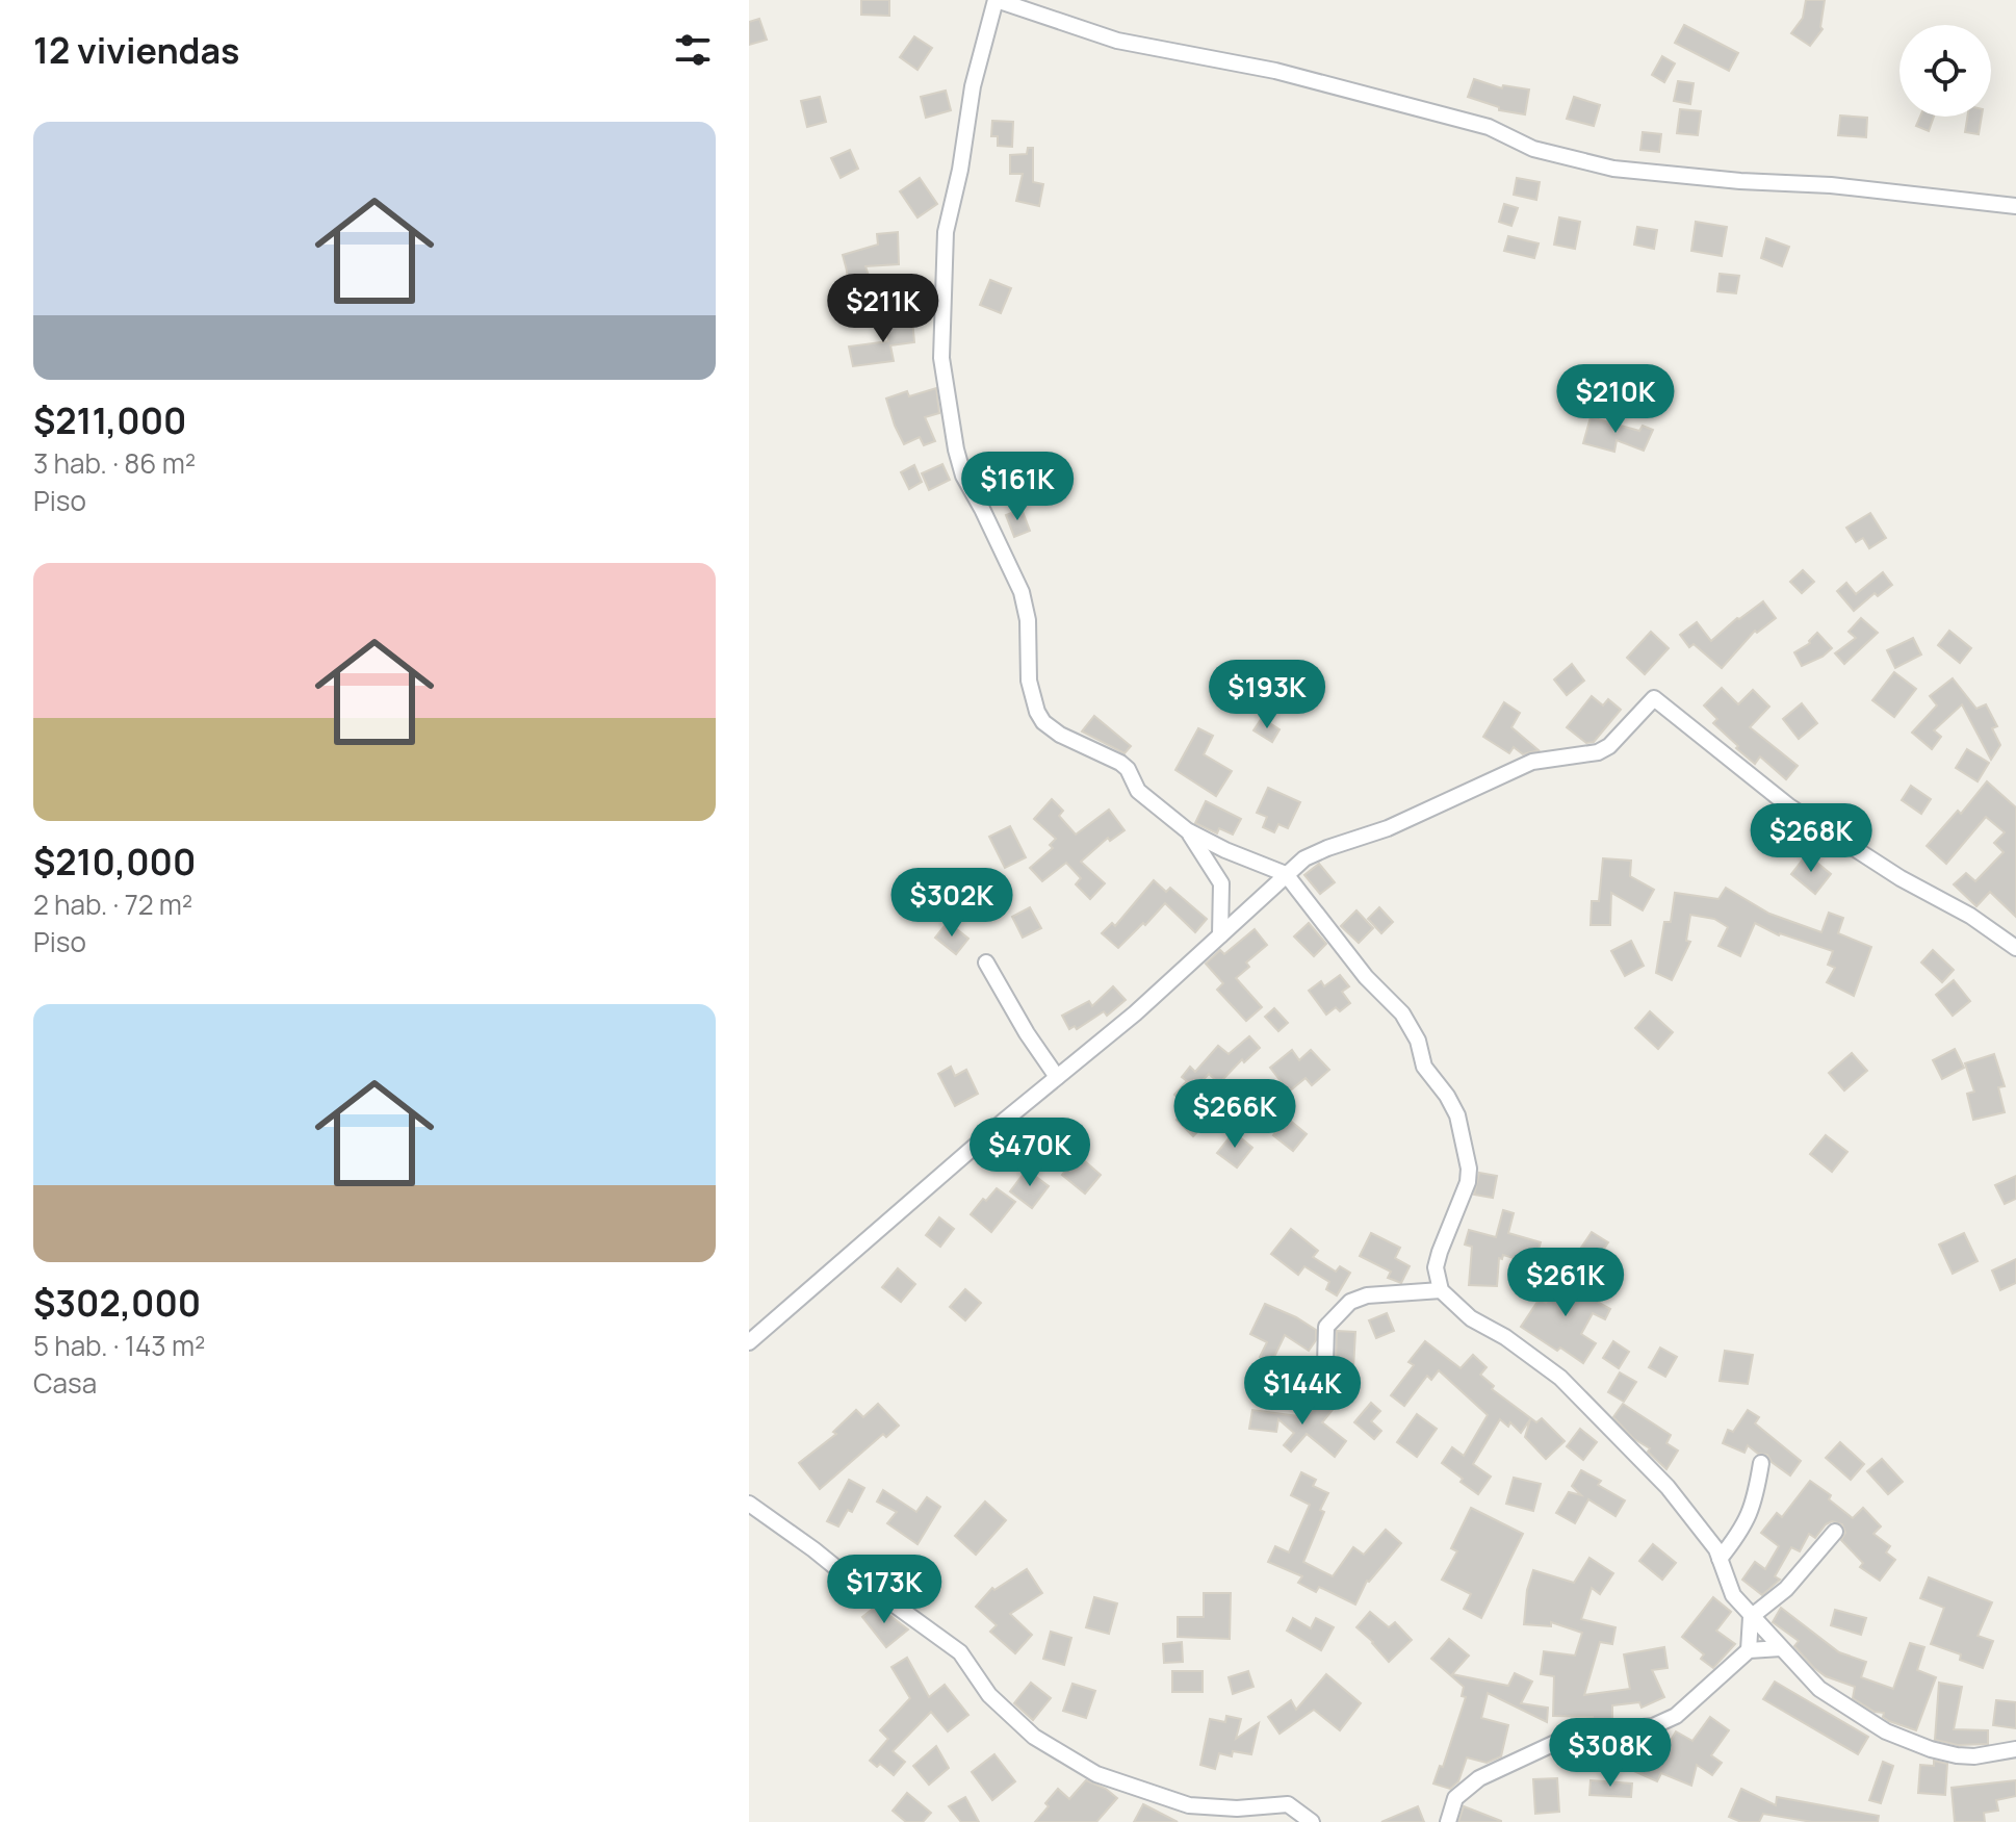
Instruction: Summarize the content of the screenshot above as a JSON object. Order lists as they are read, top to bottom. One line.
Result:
{"page":{"heading":"12 viviendas","list":[{"name":"$211,000","note":"3 hab. · 86 m² · Piso"},{"name":"$210,000","note":"2 hab. · 72 m² · Piso"},{"name":"$302,000","note":"5 hab. · 143 m² · Casa"}],"price":["$211K","$210K","$161K","$193K","$268K","$302K","$266K","$470K","$261K","$144K","$173K","$308K"]}}
